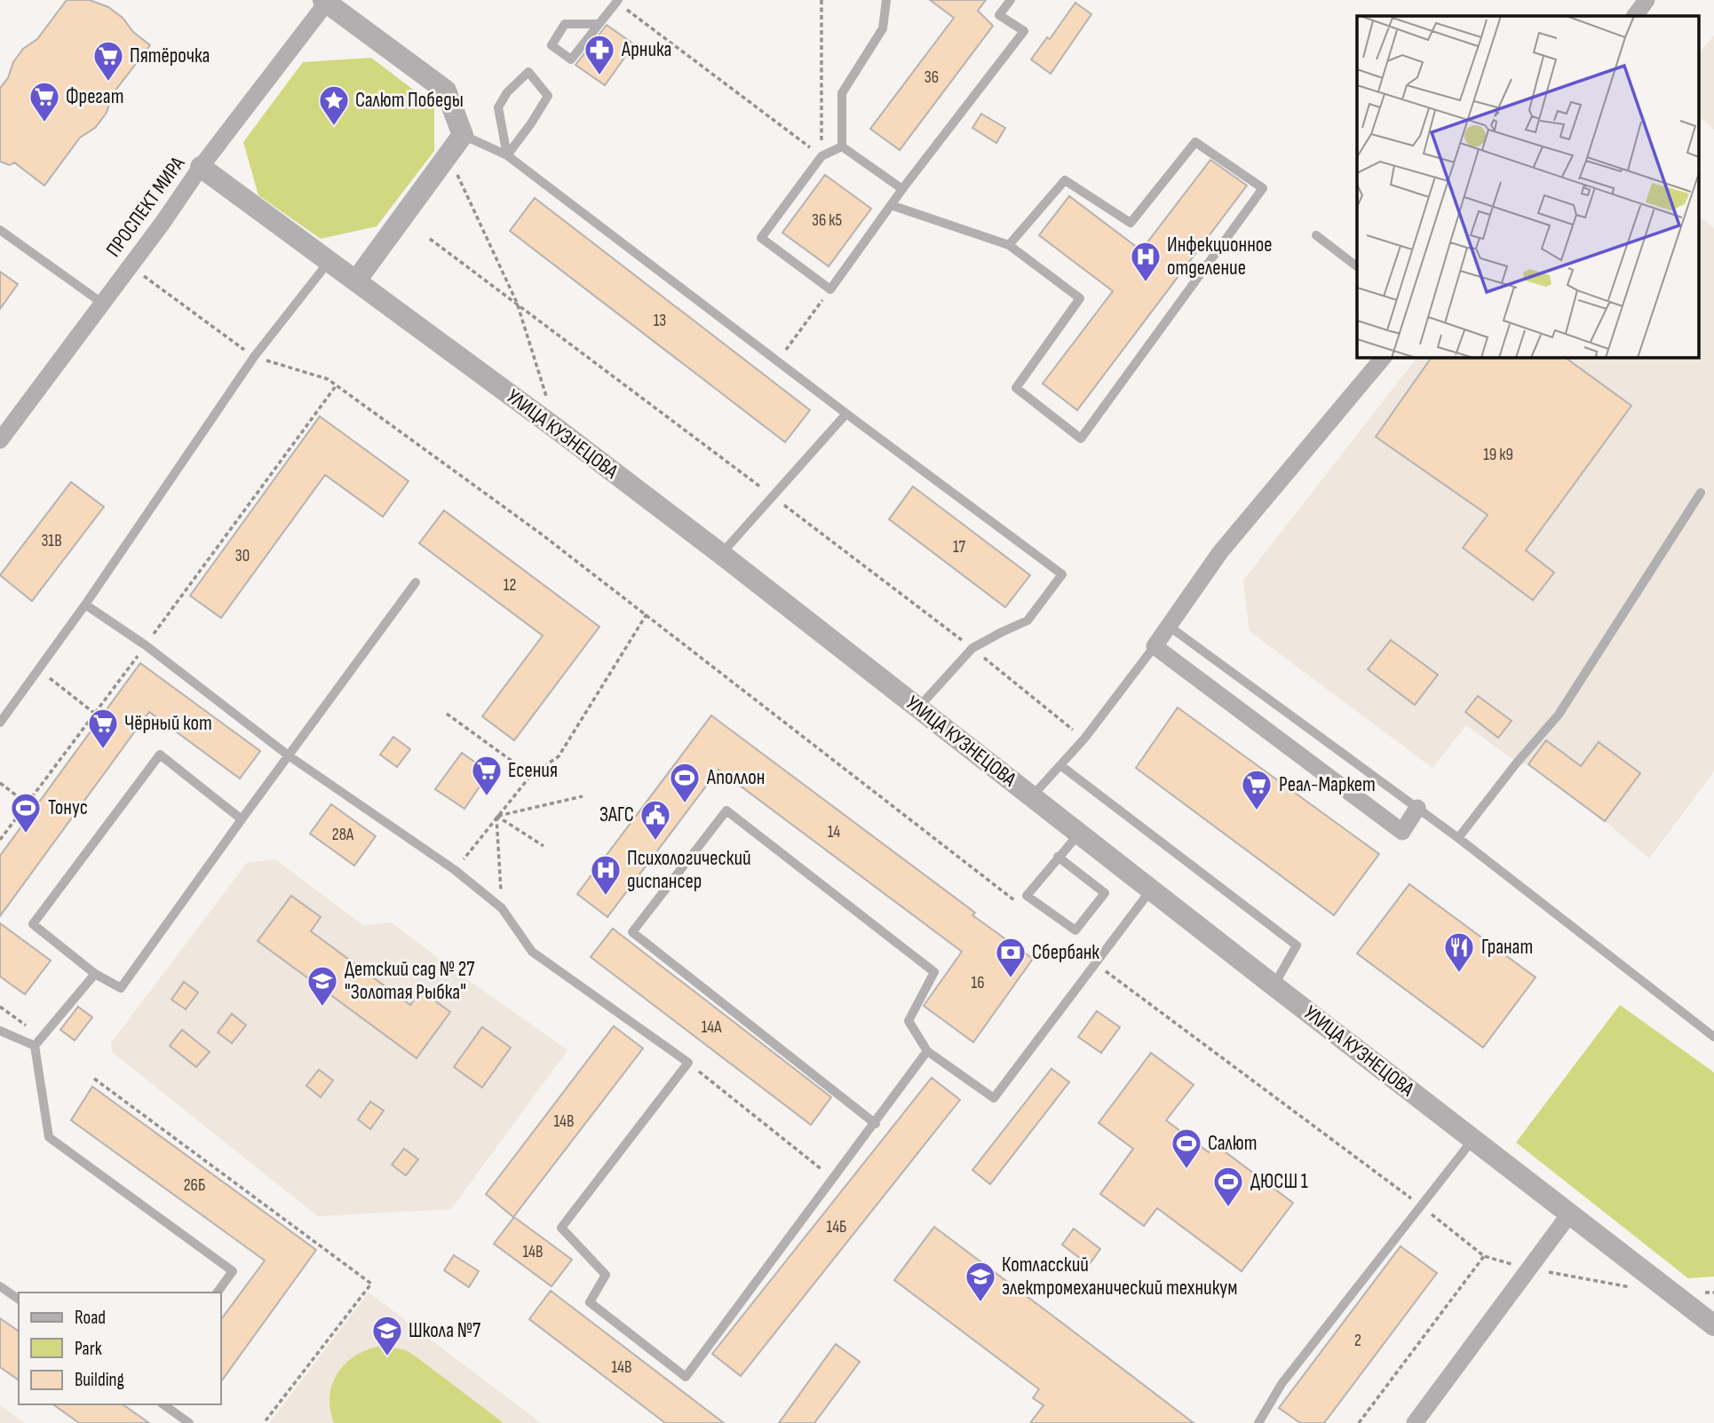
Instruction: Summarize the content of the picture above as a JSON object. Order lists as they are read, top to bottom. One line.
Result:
{"streets":{"street":["ПРОСПЕКТ МИРА","УЛИЦА КУЗНЕЦОВА"]},"crossings":[["ПРОСПЕКТ МИРА","УЛИЦА КУЗНЕЦОВА"]],"places":{"pharmacy":["Арника"],"supermarket":["Пятёрочка","Фрегат","Чёрный кот","Есения","Реал-Маркет"],"place":["Салют Победы"],"hospital":["Инфекционное отделение","Психологический диспансер"],"sports":["Аполлон","Тонус","Салют","ДЮСШ 1"],"public building":["ЗАГС"],"restaurant":["Гранат"],"bank":["Сбербанк"],"school or university":["Детский сад № 27 \"Золотая Рыбка\"","Котласский электромеханический техникум","Школа №7"]},"house_numbers":["36","36 к5","13","19 к9","31В","17","30","12","14","28А","16","14А","14В","26Б","14Б","14В","2","14В"],"legend":["Road","Park","Building"]}
